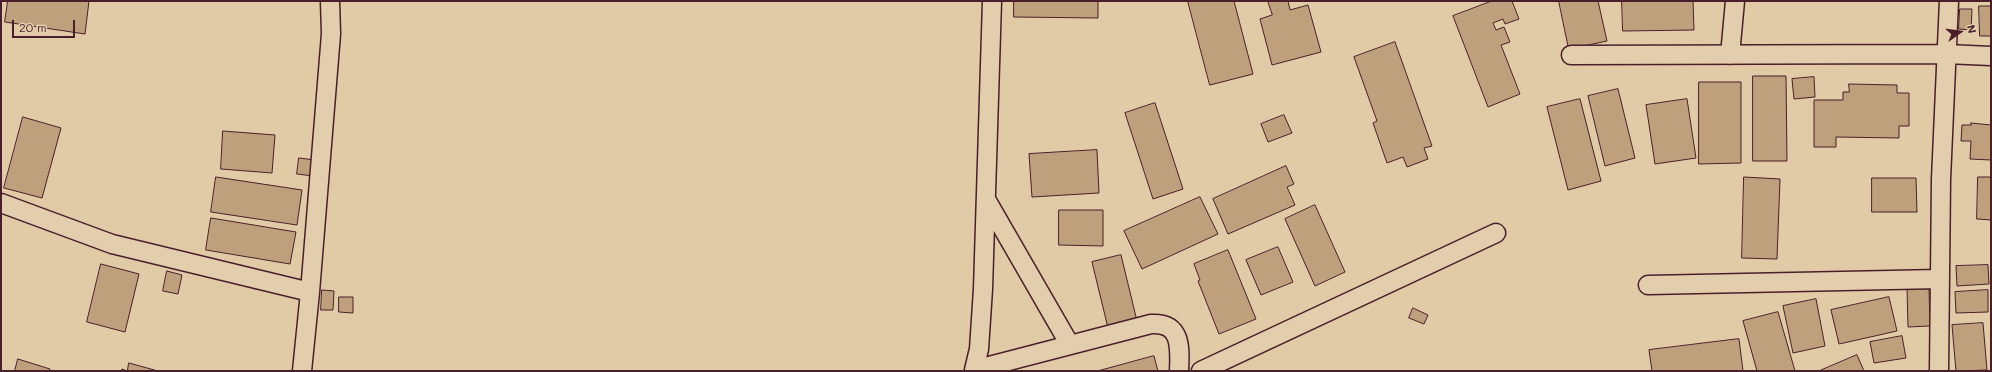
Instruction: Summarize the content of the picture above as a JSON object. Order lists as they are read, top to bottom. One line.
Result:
{"scale_bar":"20 m","north":"right"}
